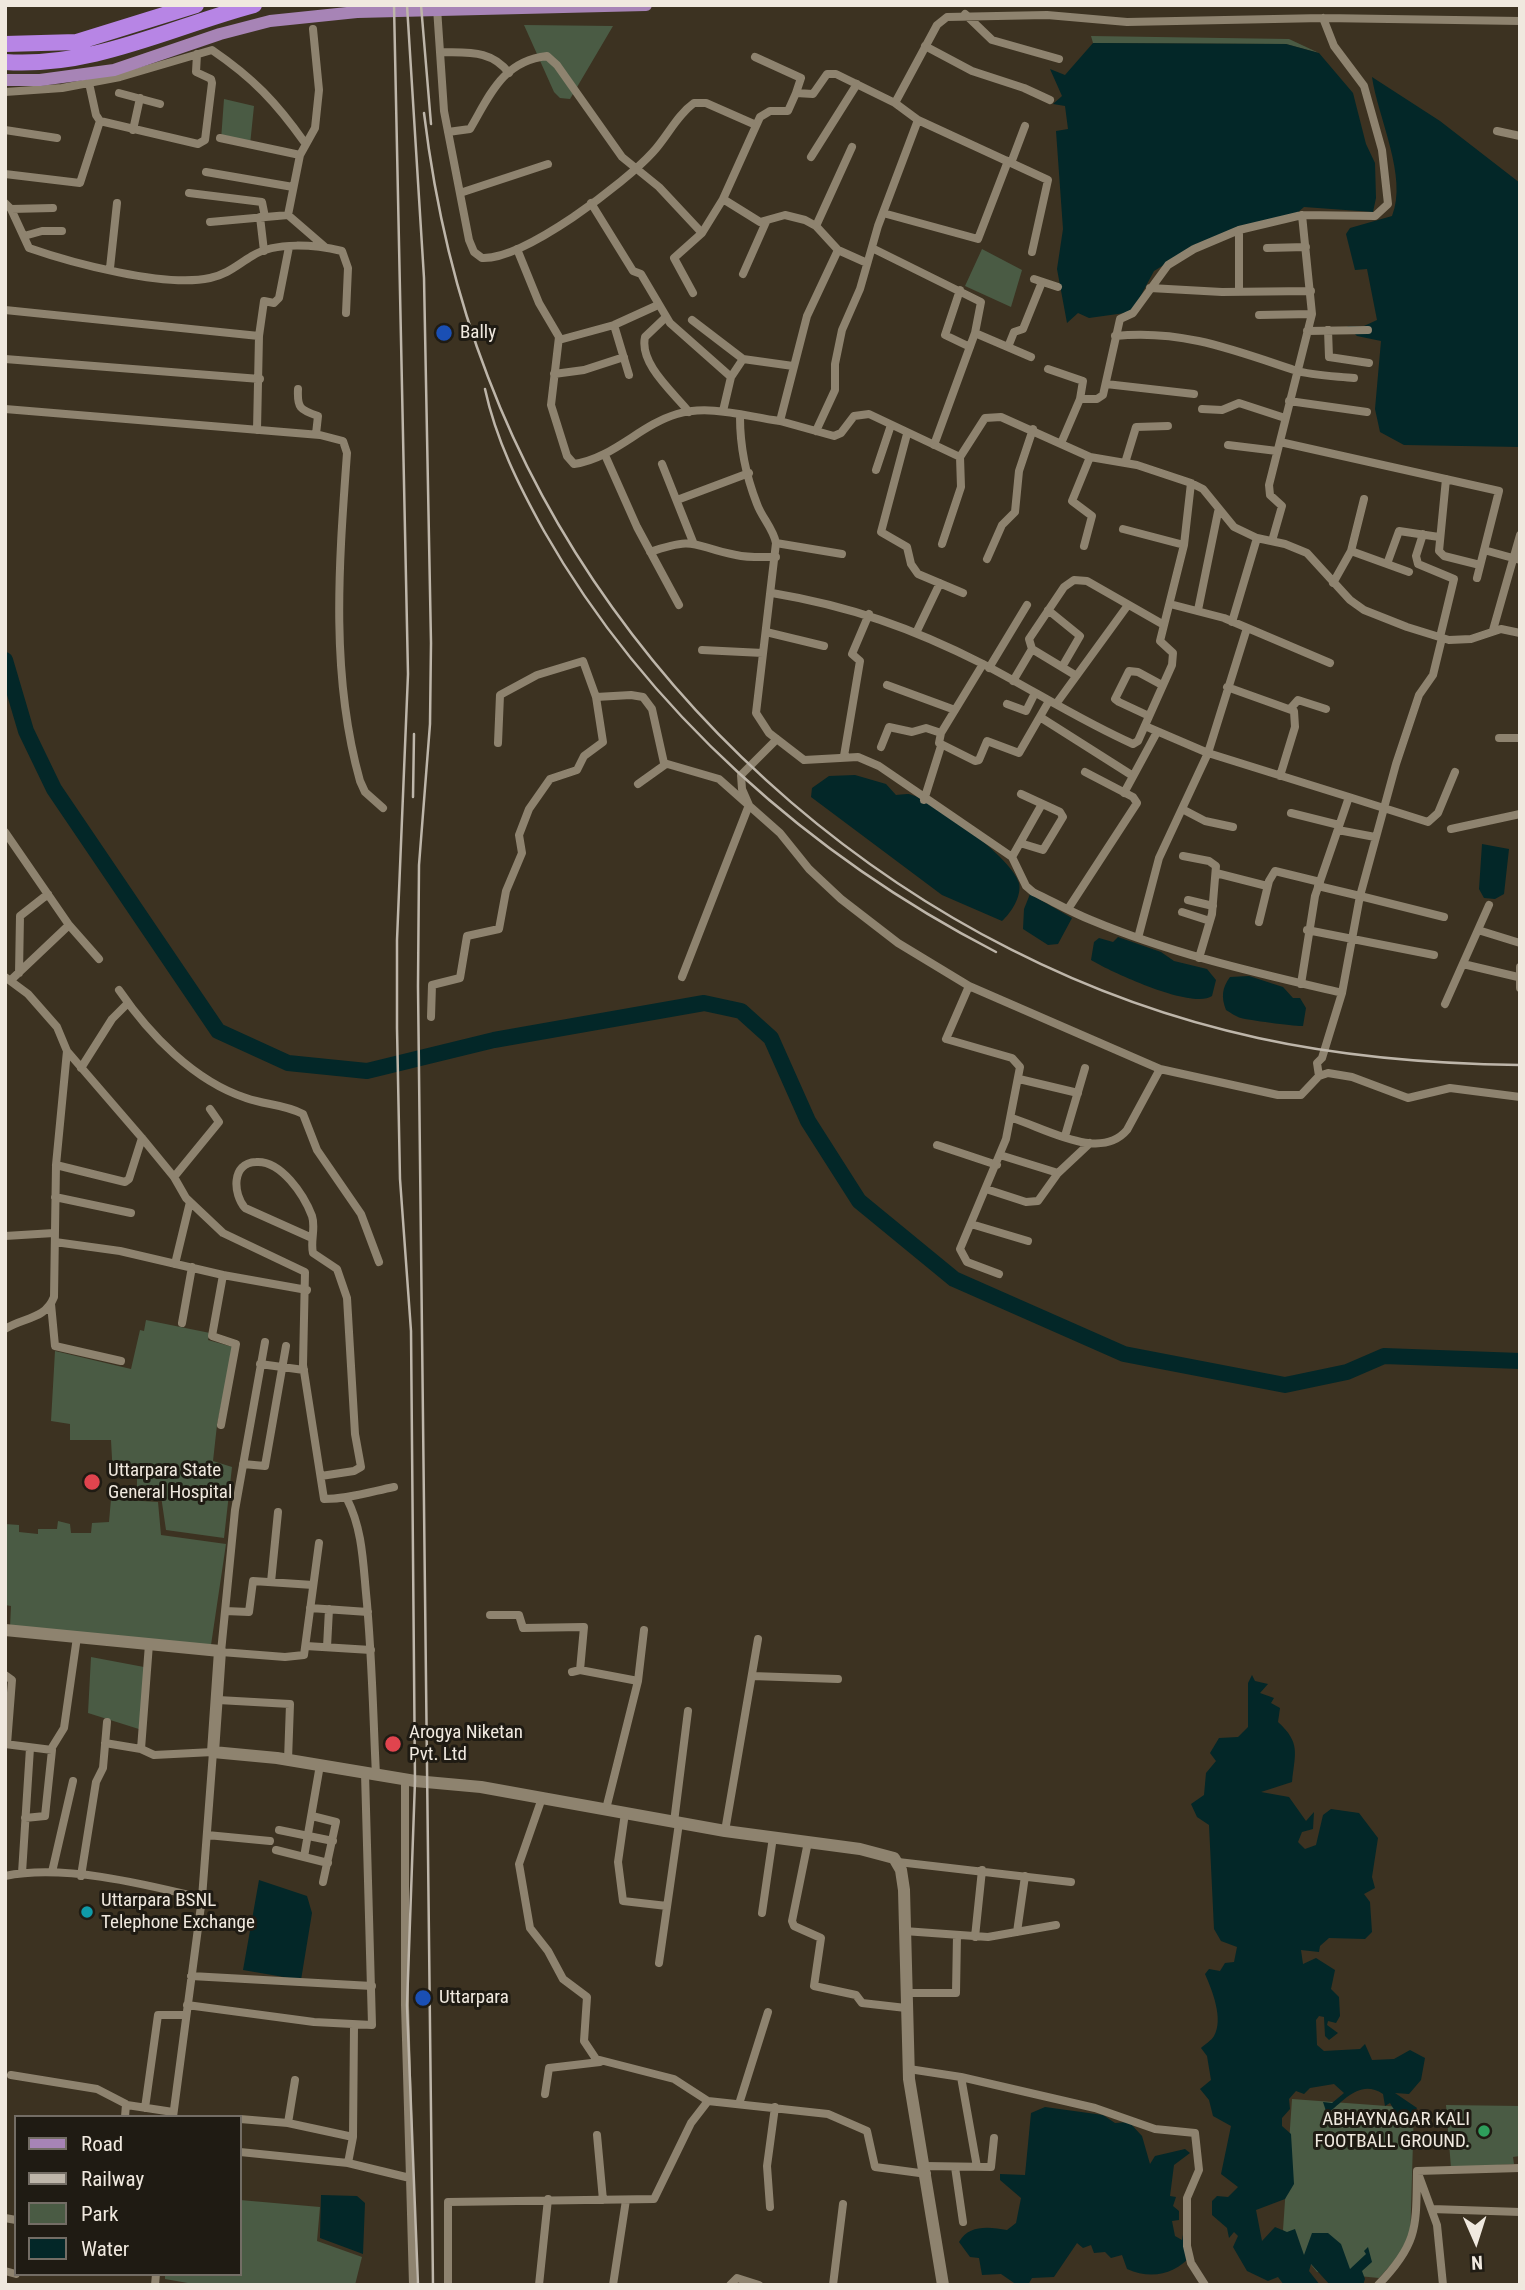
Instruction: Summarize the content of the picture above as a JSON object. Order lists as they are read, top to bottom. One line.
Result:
{"places":["Bally","Uttarpara State General Hospital","Arogya Niketan Pvt. Ltd","Uttarpara BSNL Telephone Exchange","Uttarpara","ABHAYNAGAR KALI FOOTBALL GROUND."],"legend":["Road","Railway","Park","Water"],"north":"bottom"}
